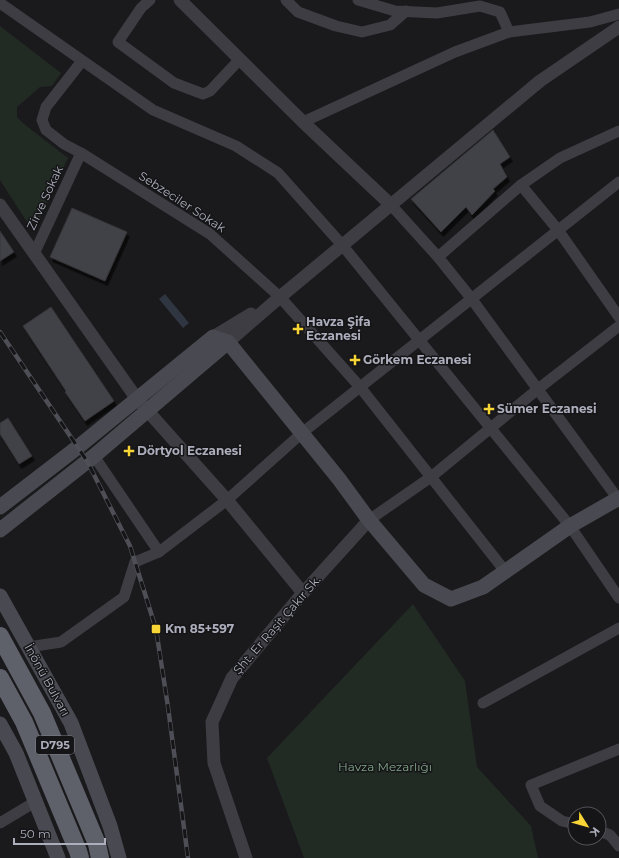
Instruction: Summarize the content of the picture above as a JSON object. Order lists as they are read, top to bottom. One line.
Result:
{"streets":{"highway":["D795"],"main road":["İnönü Bulvarı"],"street":["Zirve Sokak","Sebzeciler Sokak","Şht. Er Raşit Çakır Sk."]},"crossings":[["Zirve Sokak","Sebzeciler Sokak"]],"parks":["Havza Mezarlığı"],"places":{"health":["Havza Şifa Eczanesi","Görkem Eczanesi","Sümer Eczanesi","Dörtyol Eczanesi"],"transit":["Km 85+597"]},"scale_bar":"50 m","north":"bottom right"}
